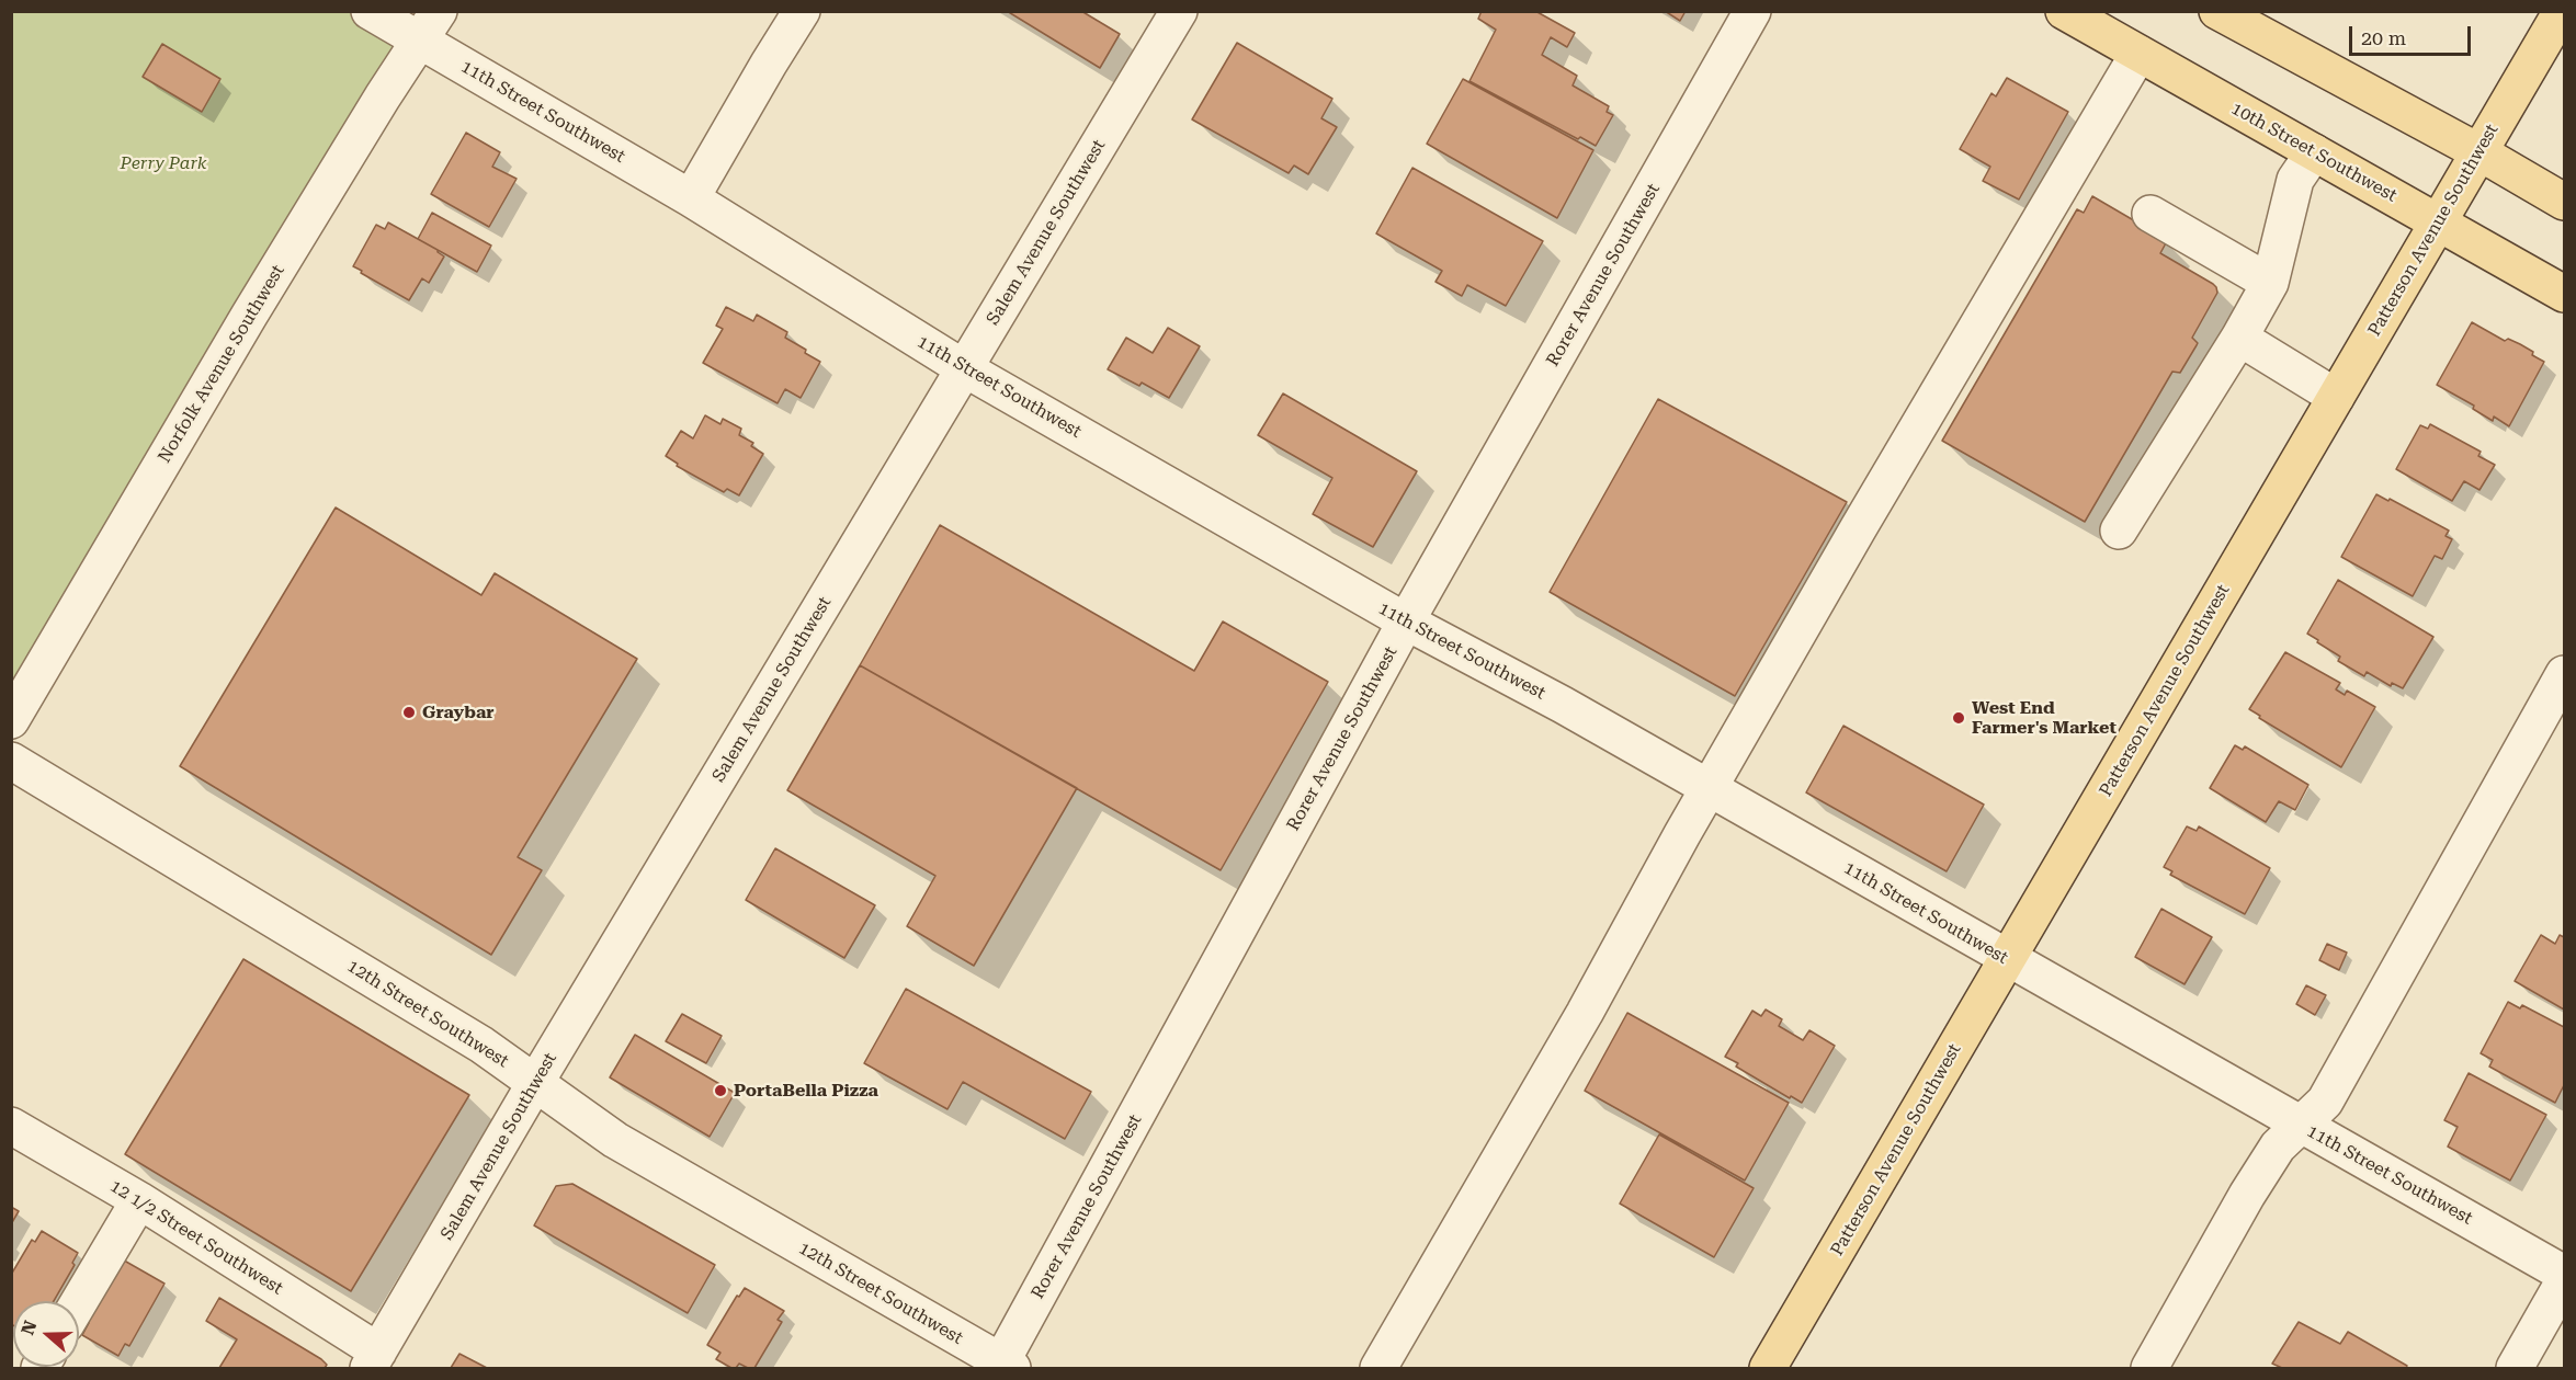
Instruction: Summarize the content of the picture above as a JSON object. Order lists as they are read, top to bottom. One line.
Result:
{"streets":{"main road":["10th Street Southwest","Patterson Avenue Southwest"],"street":["11th Street Southwest","Salem Avenue Southwest","Rorer Avenue Southwest","Norfolk Avenue Southwest","12th Street Southwest","12 1/2 Street Southwest"]},"crossings":[["11th Street Southwest","Patterson Avenue Southwest"],["11th Street Southwest","Salem Avenue Southwest"],["11th Street Southwest","Rorer Avenue Southwest"],["11th Street Southwest","Norfolk Avenue Southwest"],["10th Street Southwest","Patterson Avenue Southwest"],["Salem Avenue Southwest","12th Street Southwest"],["Salem Avenue Southwest","12 1/2 Street Southwest"],["Rorer Avenue Southwest","12th Street Southwest"]],"parks":["Perry Park"],"places":["Graybar","West End Farmer's Market","PortaBella Pizza"],"scale_bar":"20 m","north":"left"}
